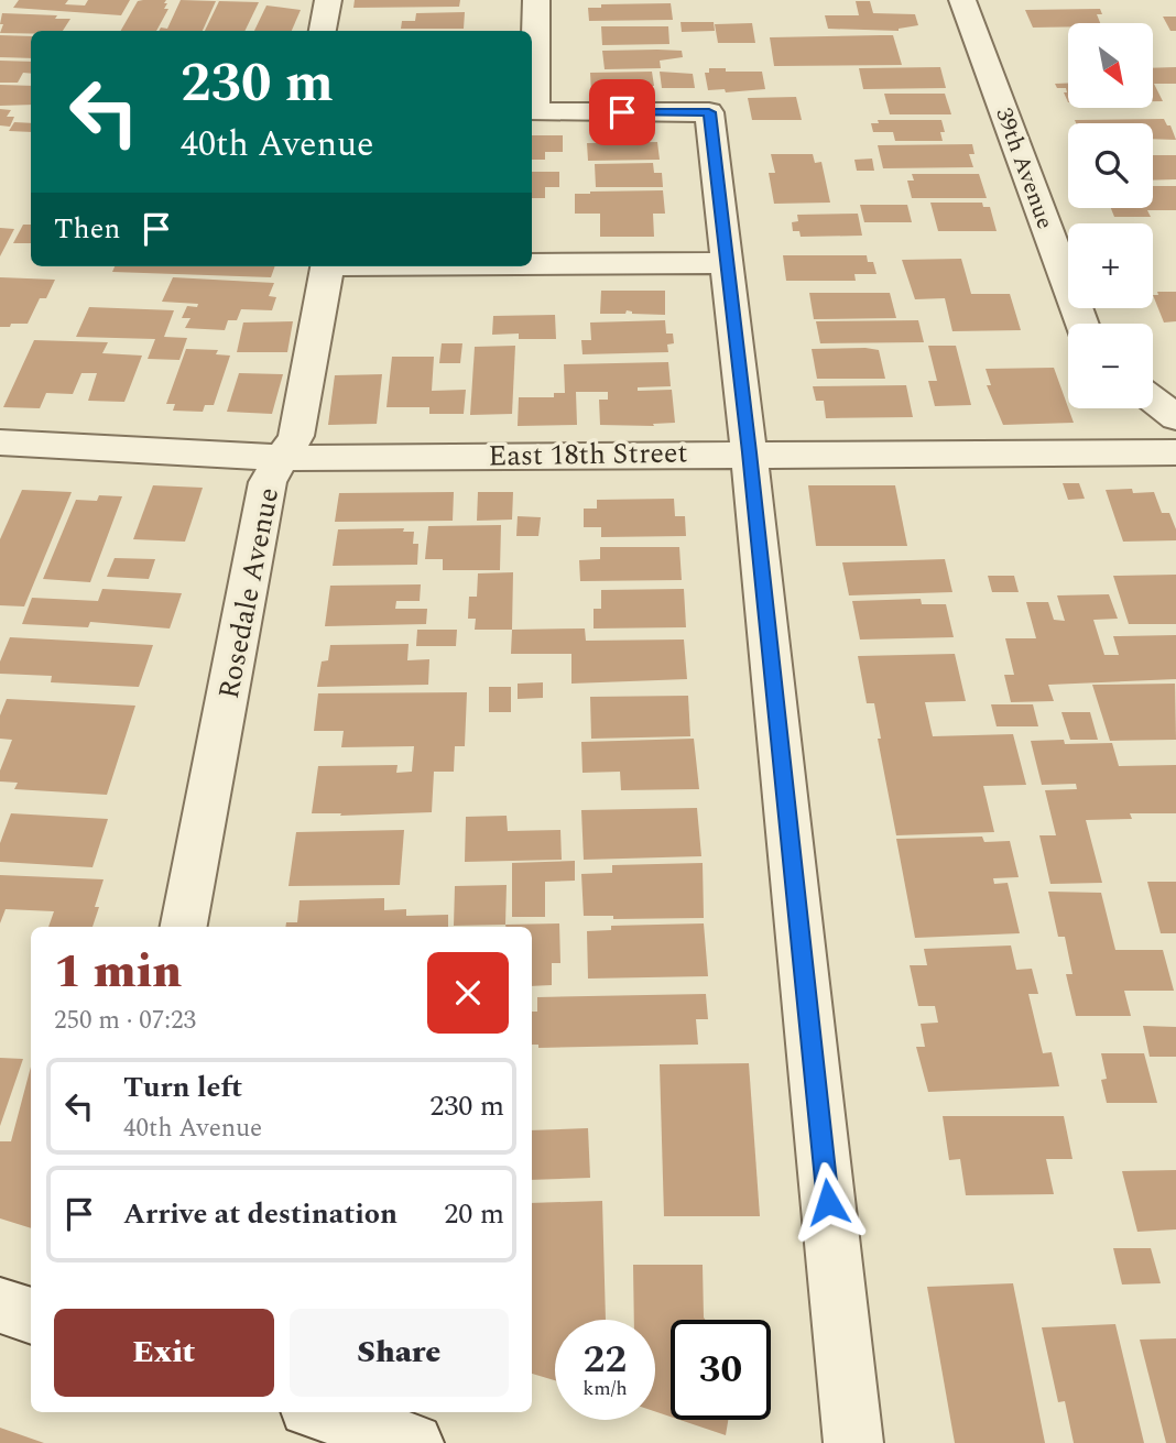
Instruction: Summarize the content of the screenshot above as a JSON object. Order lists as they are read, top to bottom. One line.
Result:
{"streets":{"street":["39th Avenue","East 18th Street","Rosedale Avenue"]},"crossings":[["East 18th Street","Rosedale Avenue"]],"north":"bottom right","page":{"map_buttons":["+","−"],"turn":["230 m","40th Avenue"],"then":"Then","heading":["1 min","250 m · 07:23"],"list":[{"name":"Turn left","note":"40th Avenue","value":"230 m"},{"name":"Arrive at destination","value":"20 m"}],"buttons":["Exit","Share"],"speed":"22 km/h","limit":"30"}}
